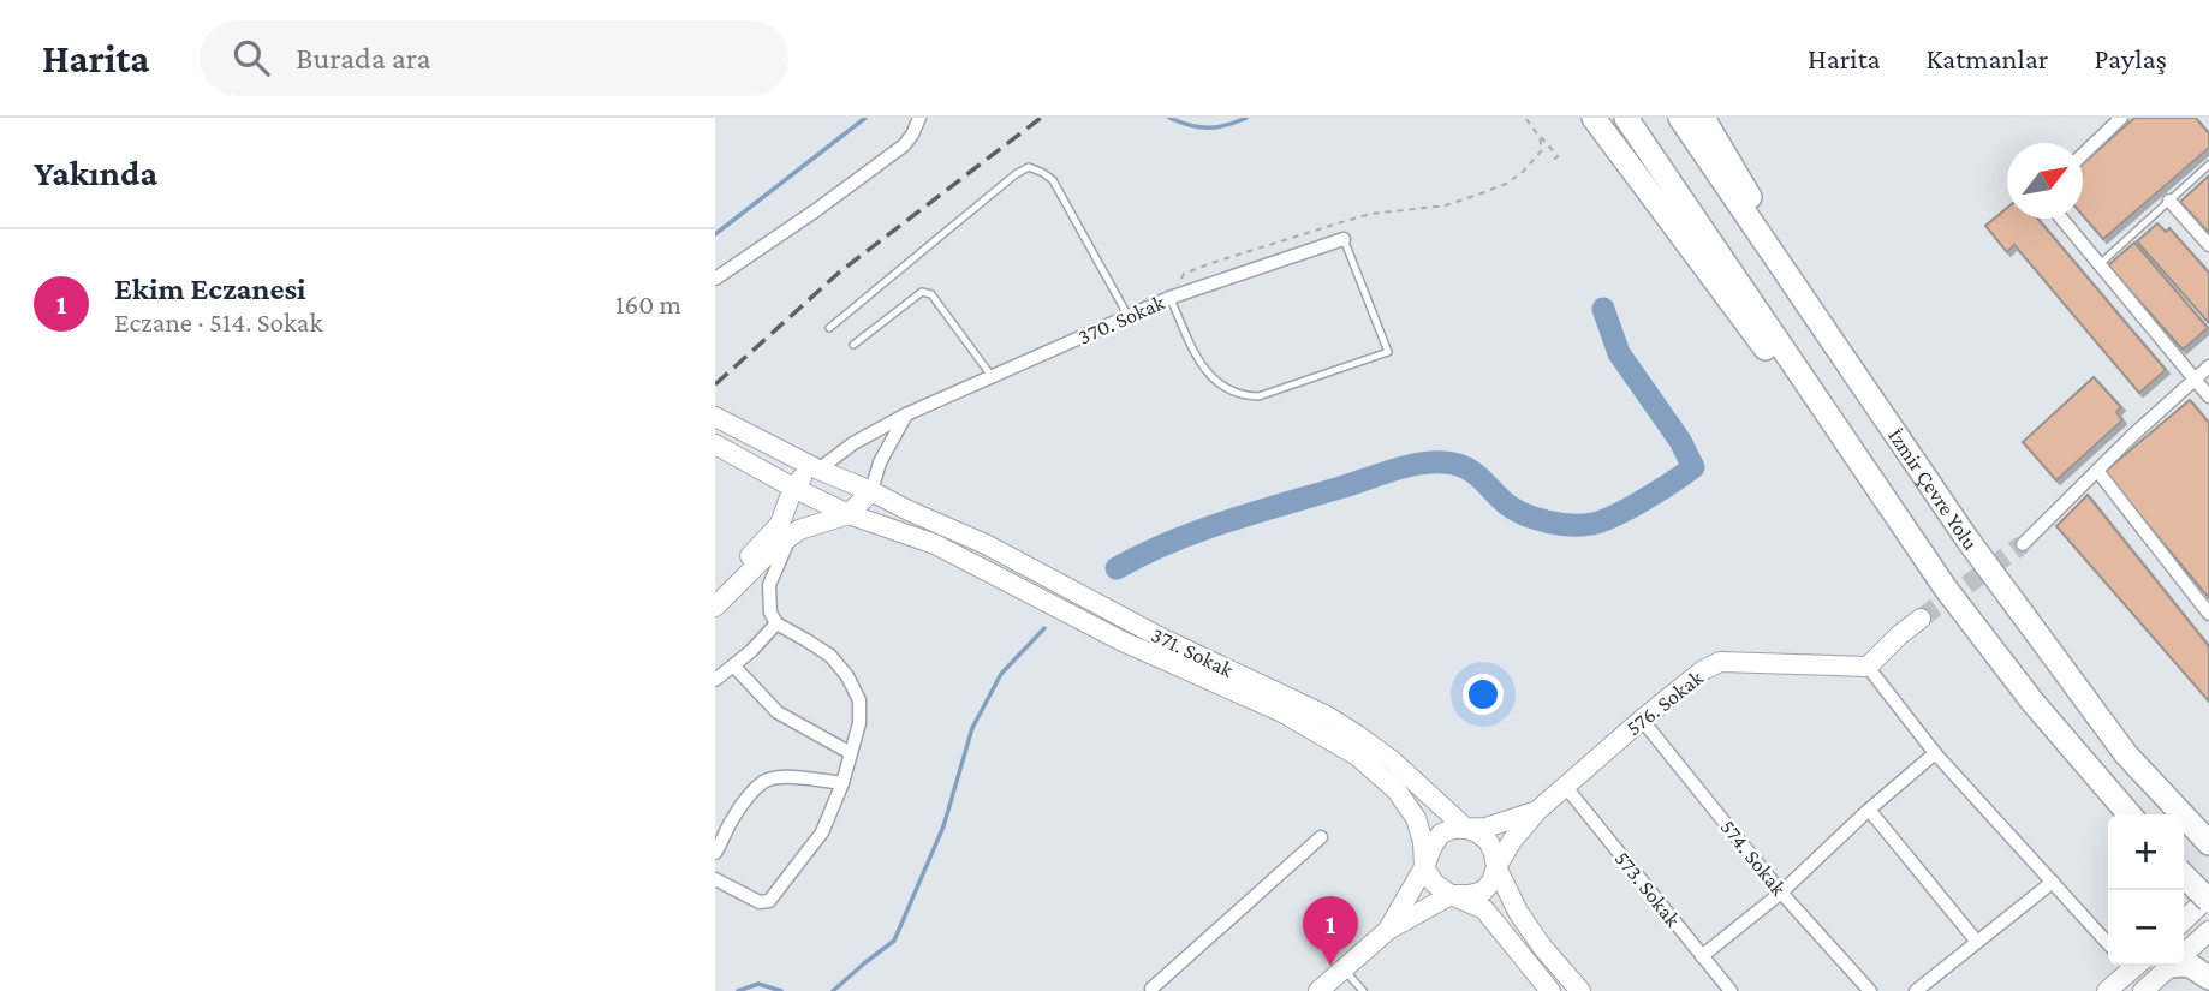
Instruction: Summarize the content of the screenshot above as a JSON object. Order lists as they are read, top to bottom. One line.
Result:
{"streets":{"highway":["İzmir Çevre Yolu"],"main road":["371. Sokak","576. Sokak"],"street":["370. Sokak","574. Sokak","573. Sokak"]},"crossings":[["370. Sokak","371. Sokak"],["371. Sokak","576. Sokak"],["576. Sokak","574. Sokak"],["576. Sokak","573. Sokak"]],"north":"top right","page":{"header":"Harita","search":"Burada ara","nav":["Harita","Katmanlar","Paylaş"],"heading":"Yakında","list":[{"mark":"1","name":"Ekim Eczanesi","note":"Eczane · 514. Sokak","value":"160 m"}],"map_buttons":["+","−"],"pins":"1"}}
